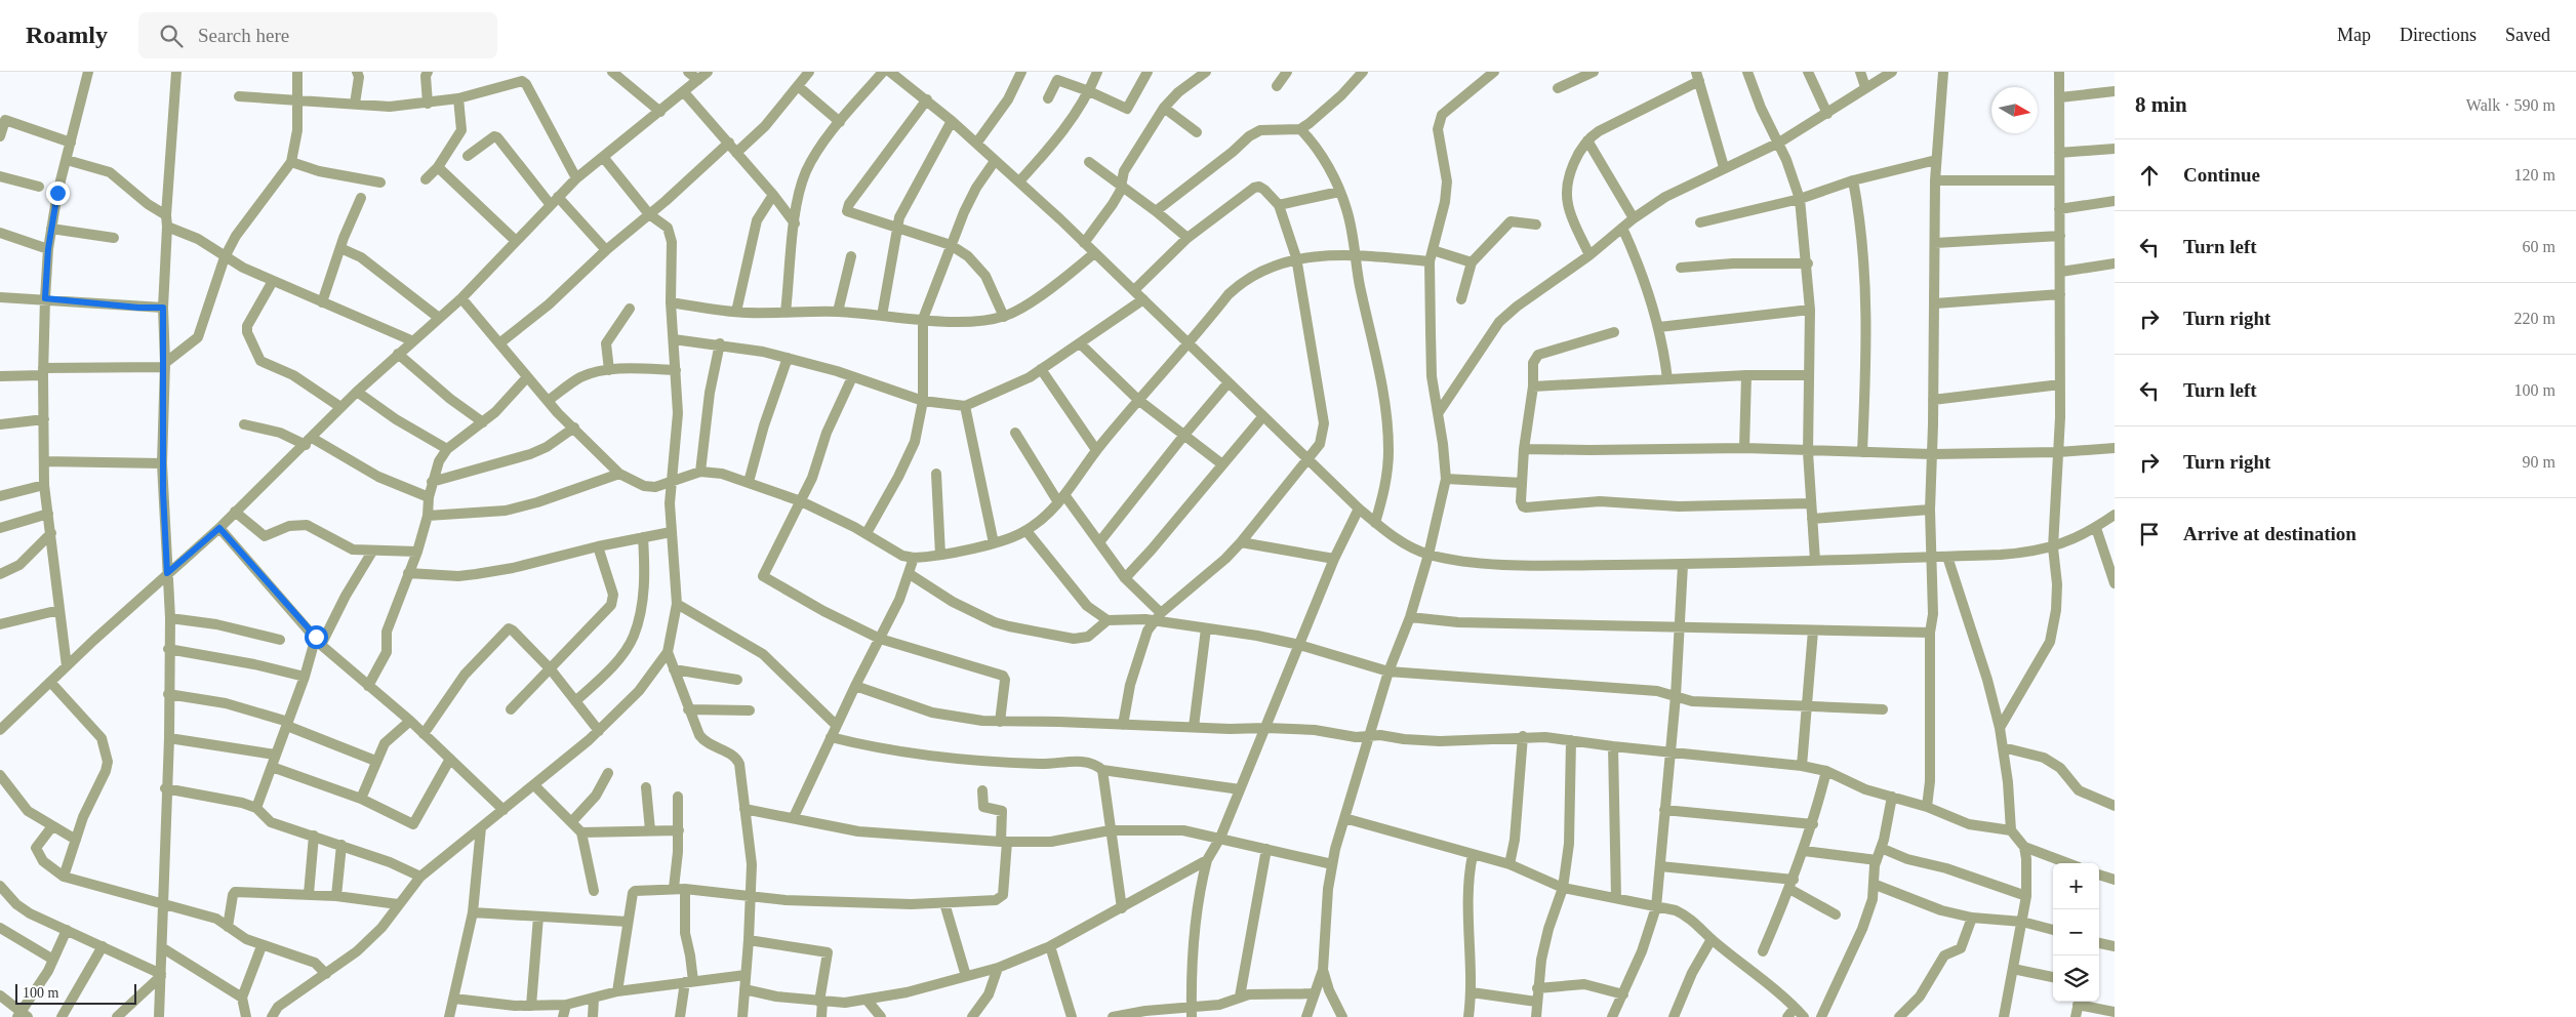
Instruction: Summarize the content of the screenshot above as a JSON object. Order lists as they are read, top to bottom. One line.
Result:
{"scale_bar":"100 m","north":"right","page":{"header":"Roamly","search":"Search here","nav":["Map","Directions","Saved"],"heading":["8 min","Walk · 590 m"],"list":[["Continue","120 m"],["Turn left","60 m"],["Turn right","220 m"],["Turn left","100 m"],["Turn right","90 m"],"Arrive at destination"],"map_buttons":["+","−"],"scale":"100 m"}}
